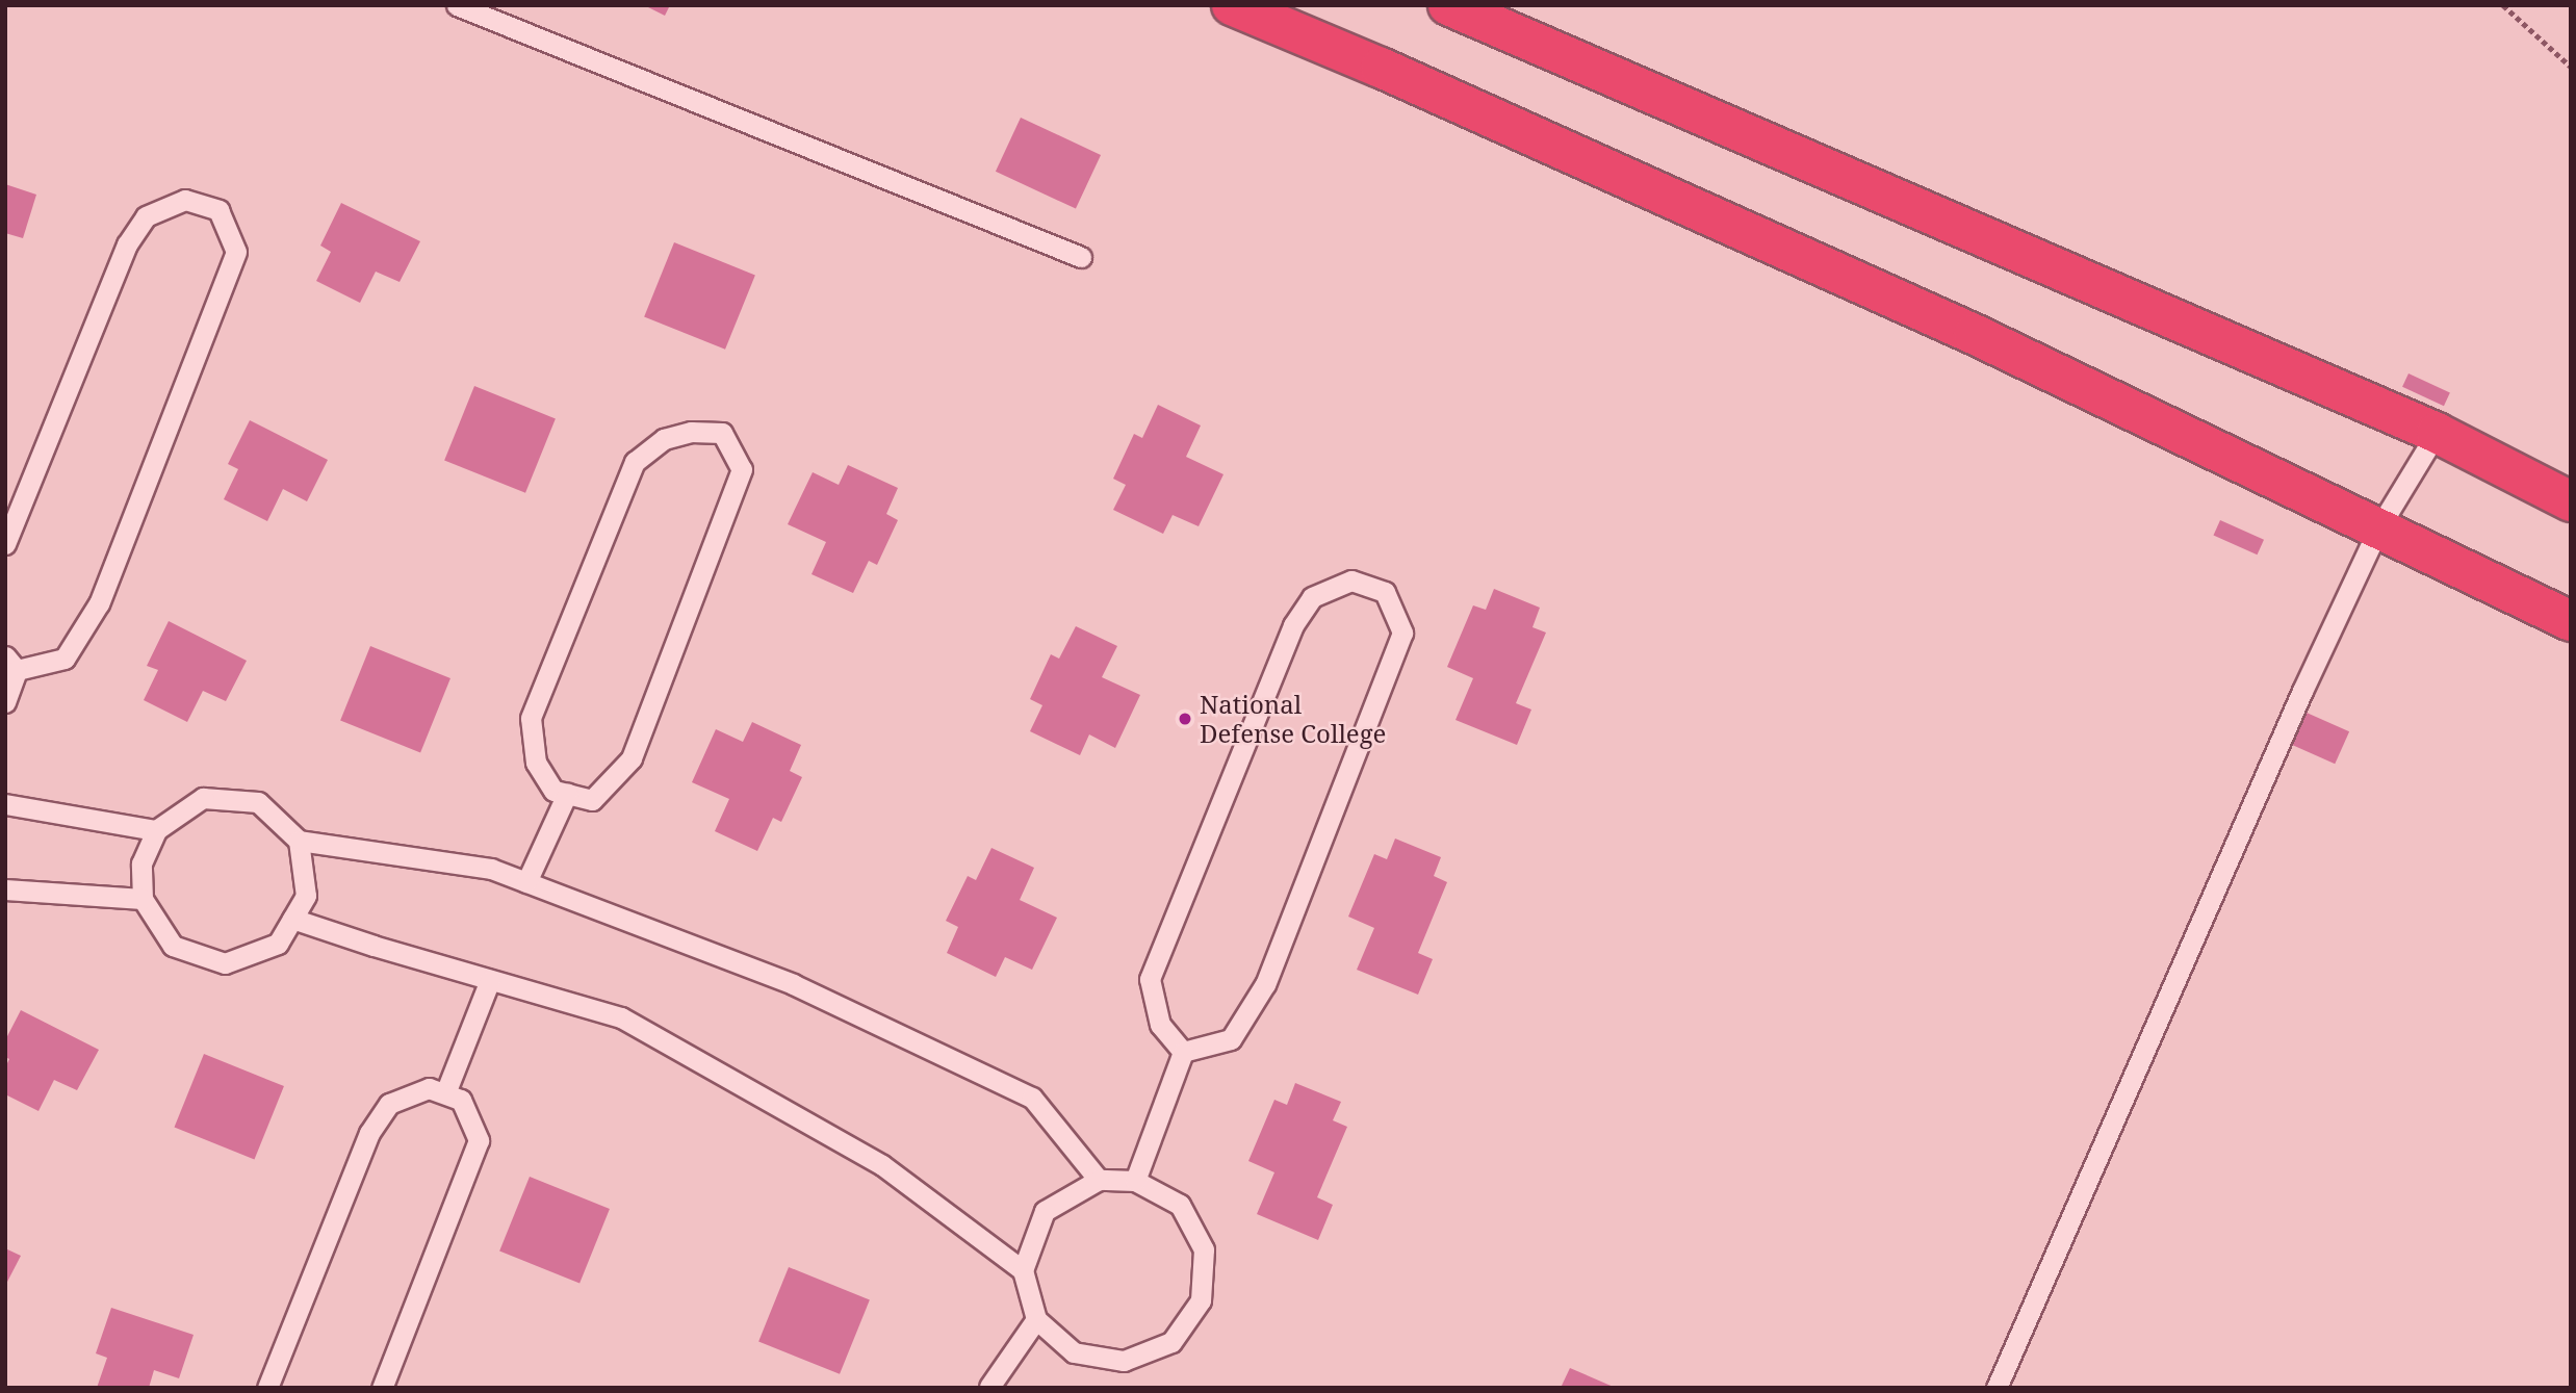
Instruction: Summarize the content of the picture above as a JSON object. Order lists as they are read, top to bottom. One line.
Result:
{"places":["National Defense College"]}
